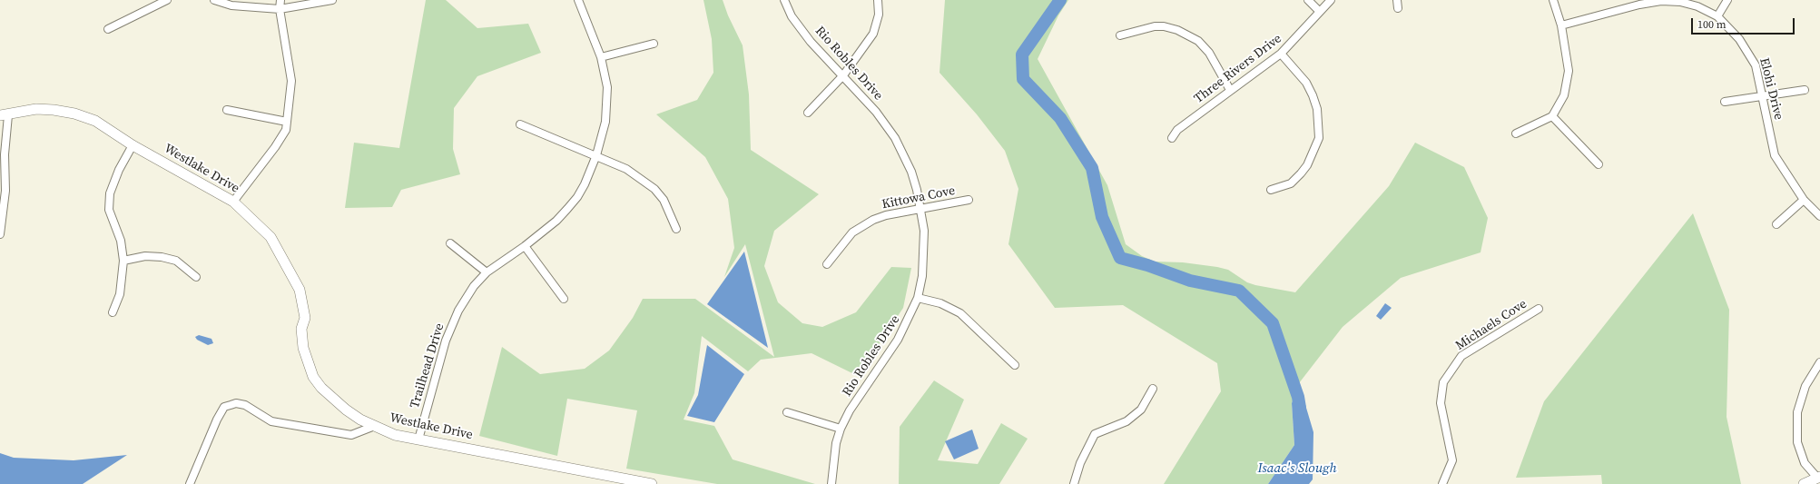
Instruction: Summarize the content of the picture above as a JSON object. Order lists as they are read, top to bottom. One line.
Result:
{"streets":{"street":["Rio Robles Drive","Three Rivers Drive","Elohi Drive","Westlake Drive","Kittowa Cove","Michaels Cove","Trailhead Drive"]},"crossings":[["Rio Robles Drive","Kittowa Cove"],["Westlake Drive","Trailhead Drive"]],"water":["Isaac's Slough"],"scale_bar":"100 m"}
